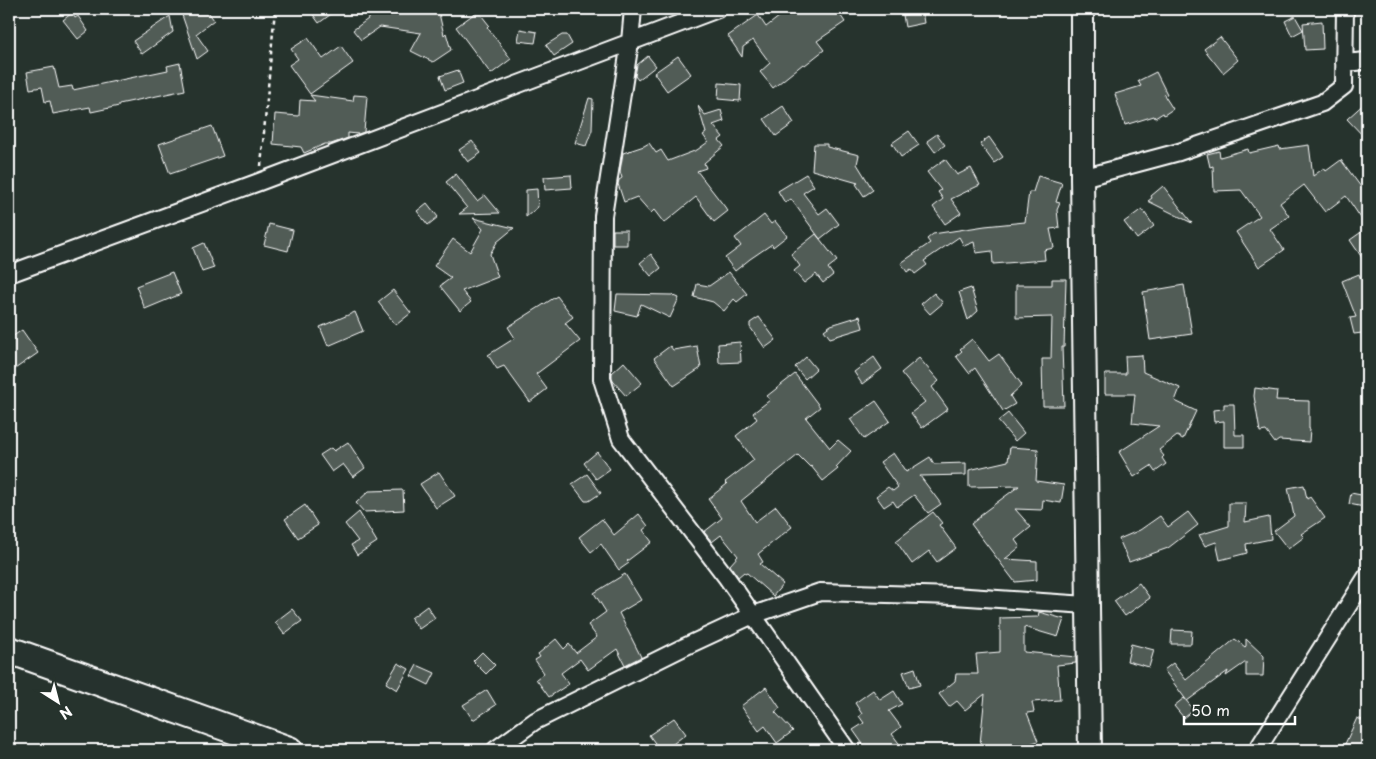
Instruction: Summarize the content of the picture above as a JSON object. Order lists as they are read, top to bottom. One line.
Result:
{"scale_bar":"50 m","north":"bottom right"}
